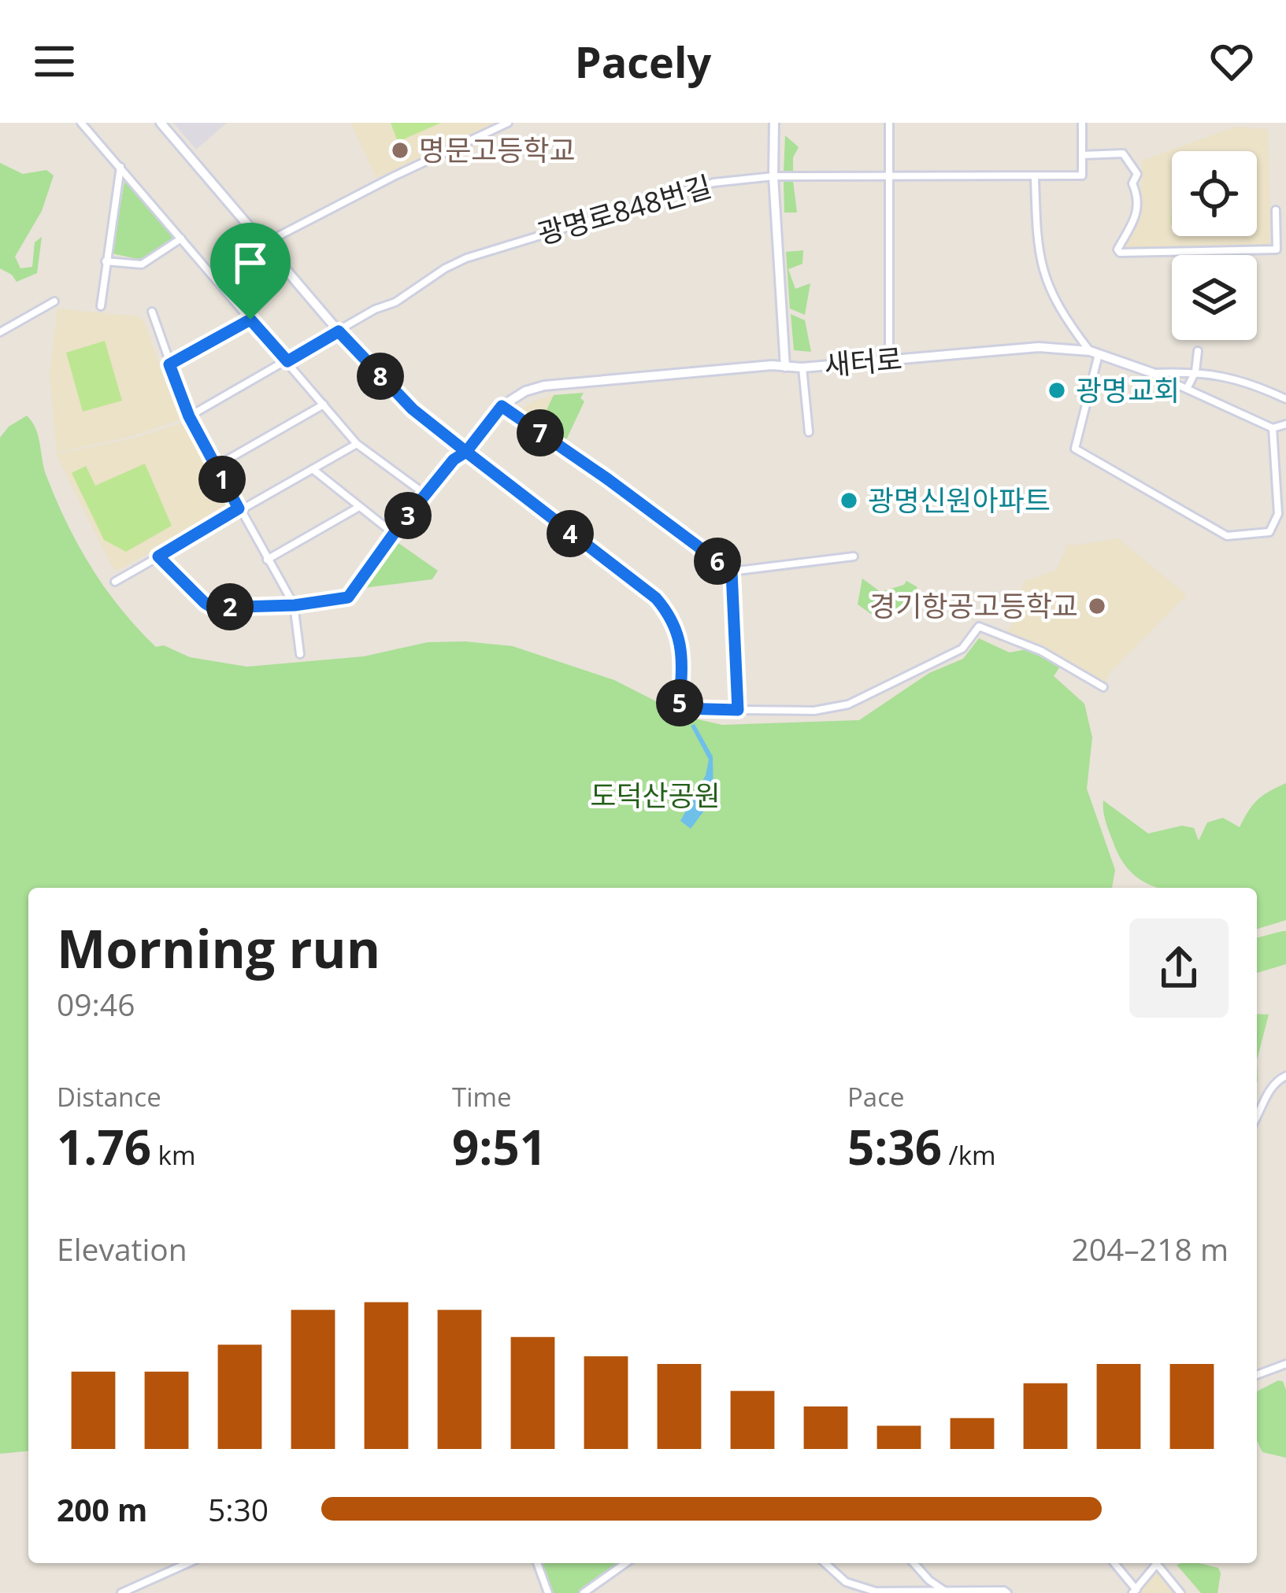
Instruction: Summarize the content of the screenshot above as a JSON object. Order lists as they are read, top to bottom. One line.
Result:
{"streets":{"street":["광명로848번길","새터로"]},"parks":["도덕산공원"],"places":["명문고등학교","광명교회","광명신원아파트","경기항공고등학교"],"page":{"header":"Pacely","pins":["8","7","1","3","4","6","2","5"],"heading":["Morning run","09:46"],"stats":[["Distance","1.76 km"],["Time","9:51"],["Pace","5:36 /km"]],"chart":["Elevation","204–218 m"],"list":[{"name":"200 m","note":"5:30"}]}}
